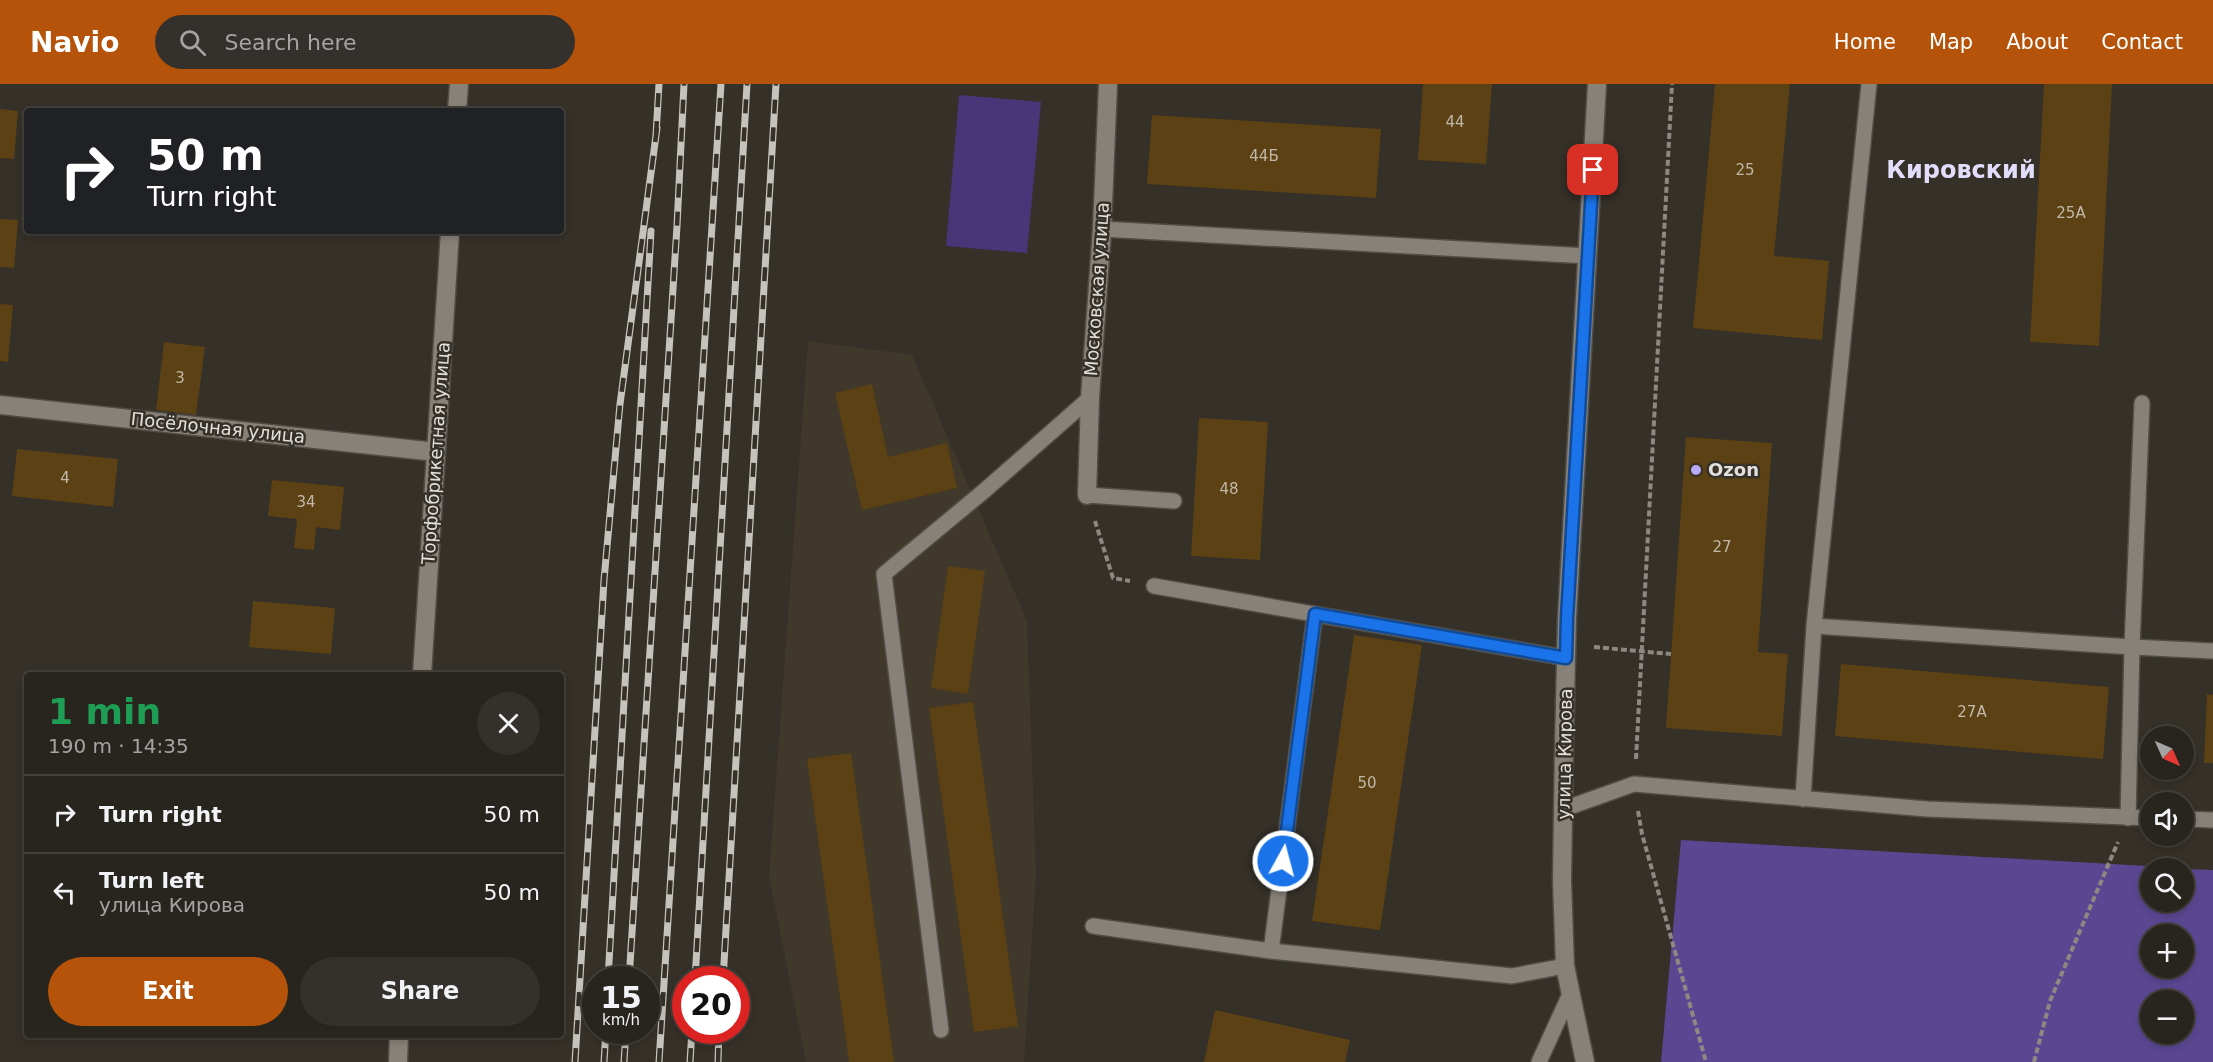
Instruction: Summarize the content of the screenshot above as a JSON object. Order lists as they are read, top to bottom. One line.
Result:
{"streets":{"street":["Московская улица","Посёлочная улица","Торфобрикетная улица","улица Кирова"]},"crossings":[["Посёлочная улица","Торфобрикетная улица"]],"districts":["Кировский"],"places":["Ozon"],"house_numbers":["44","44Б","25","25А","3","4","48","34","27","27А","50"],"north":"bottom right","page":{"header":"Navio","search":"Search here","nav":["Home","Map","About","Contact"],"turn":["50 m","Turn right"],"heading":["1 min","190 m · 14:35"],"map_buttons":["+","−"],"list":[{"name":"Turn right","value":"50 m"},{"name":"Turn left","note":"улица Кирова","value":"50 m"}],"buttons":["Exit","Share"],"speed":"15 km/h","limit":"20"}}
